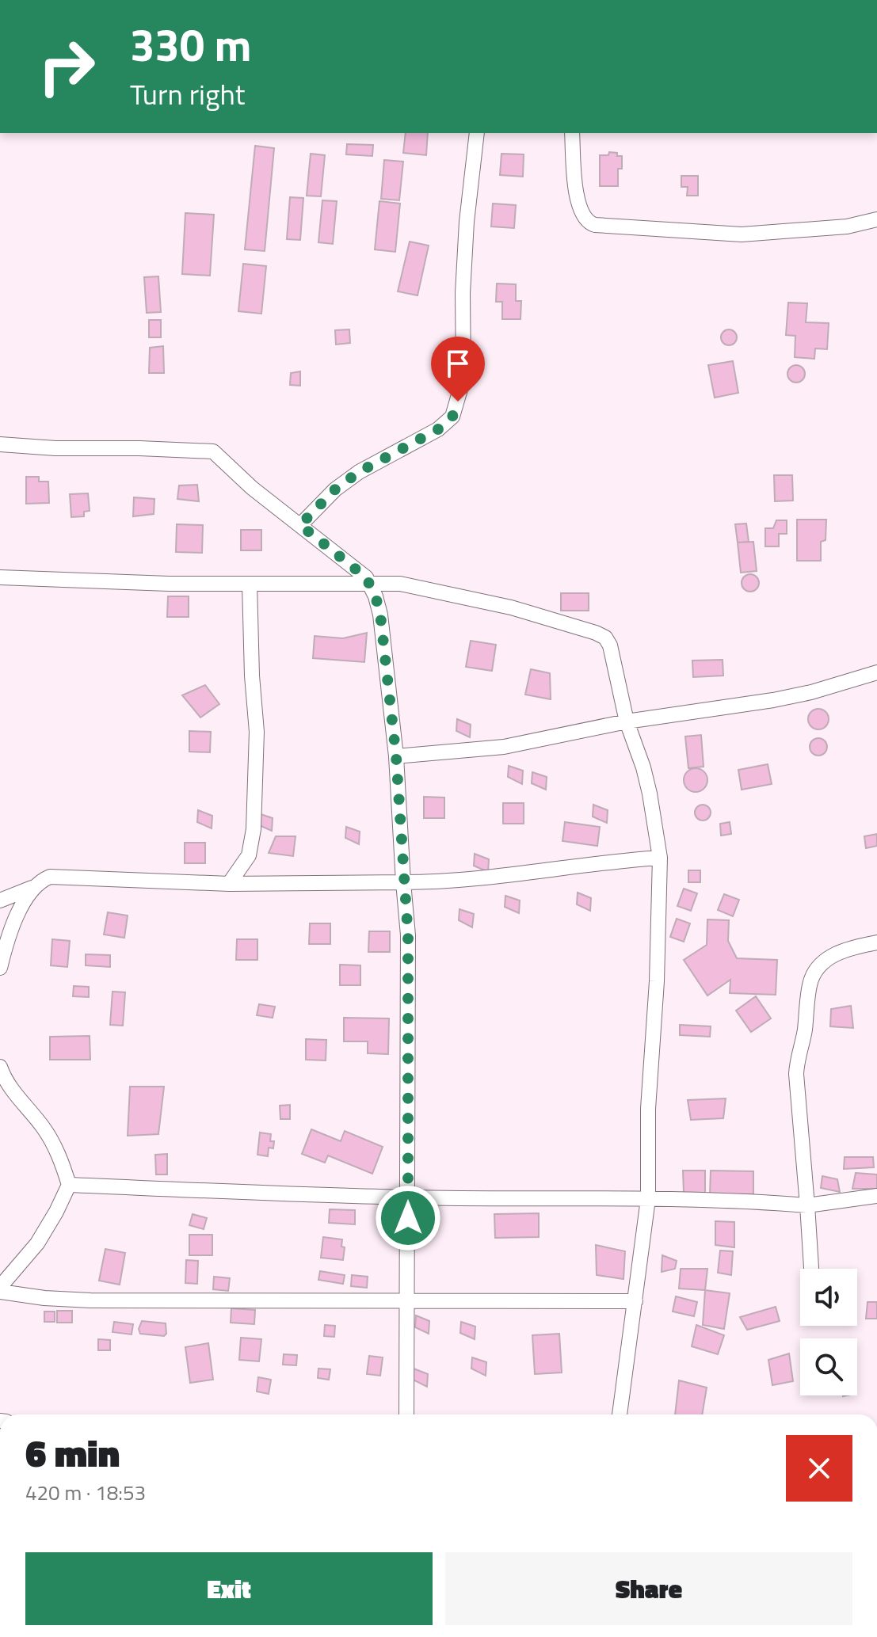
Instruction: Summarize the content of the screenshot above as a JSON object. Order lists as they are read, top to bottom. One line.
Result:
{"page":{"turn":["330 m","Turn right"],"heading":["6 min","420 m · 18:53"],"buttons":["Exit","Share"]}}
